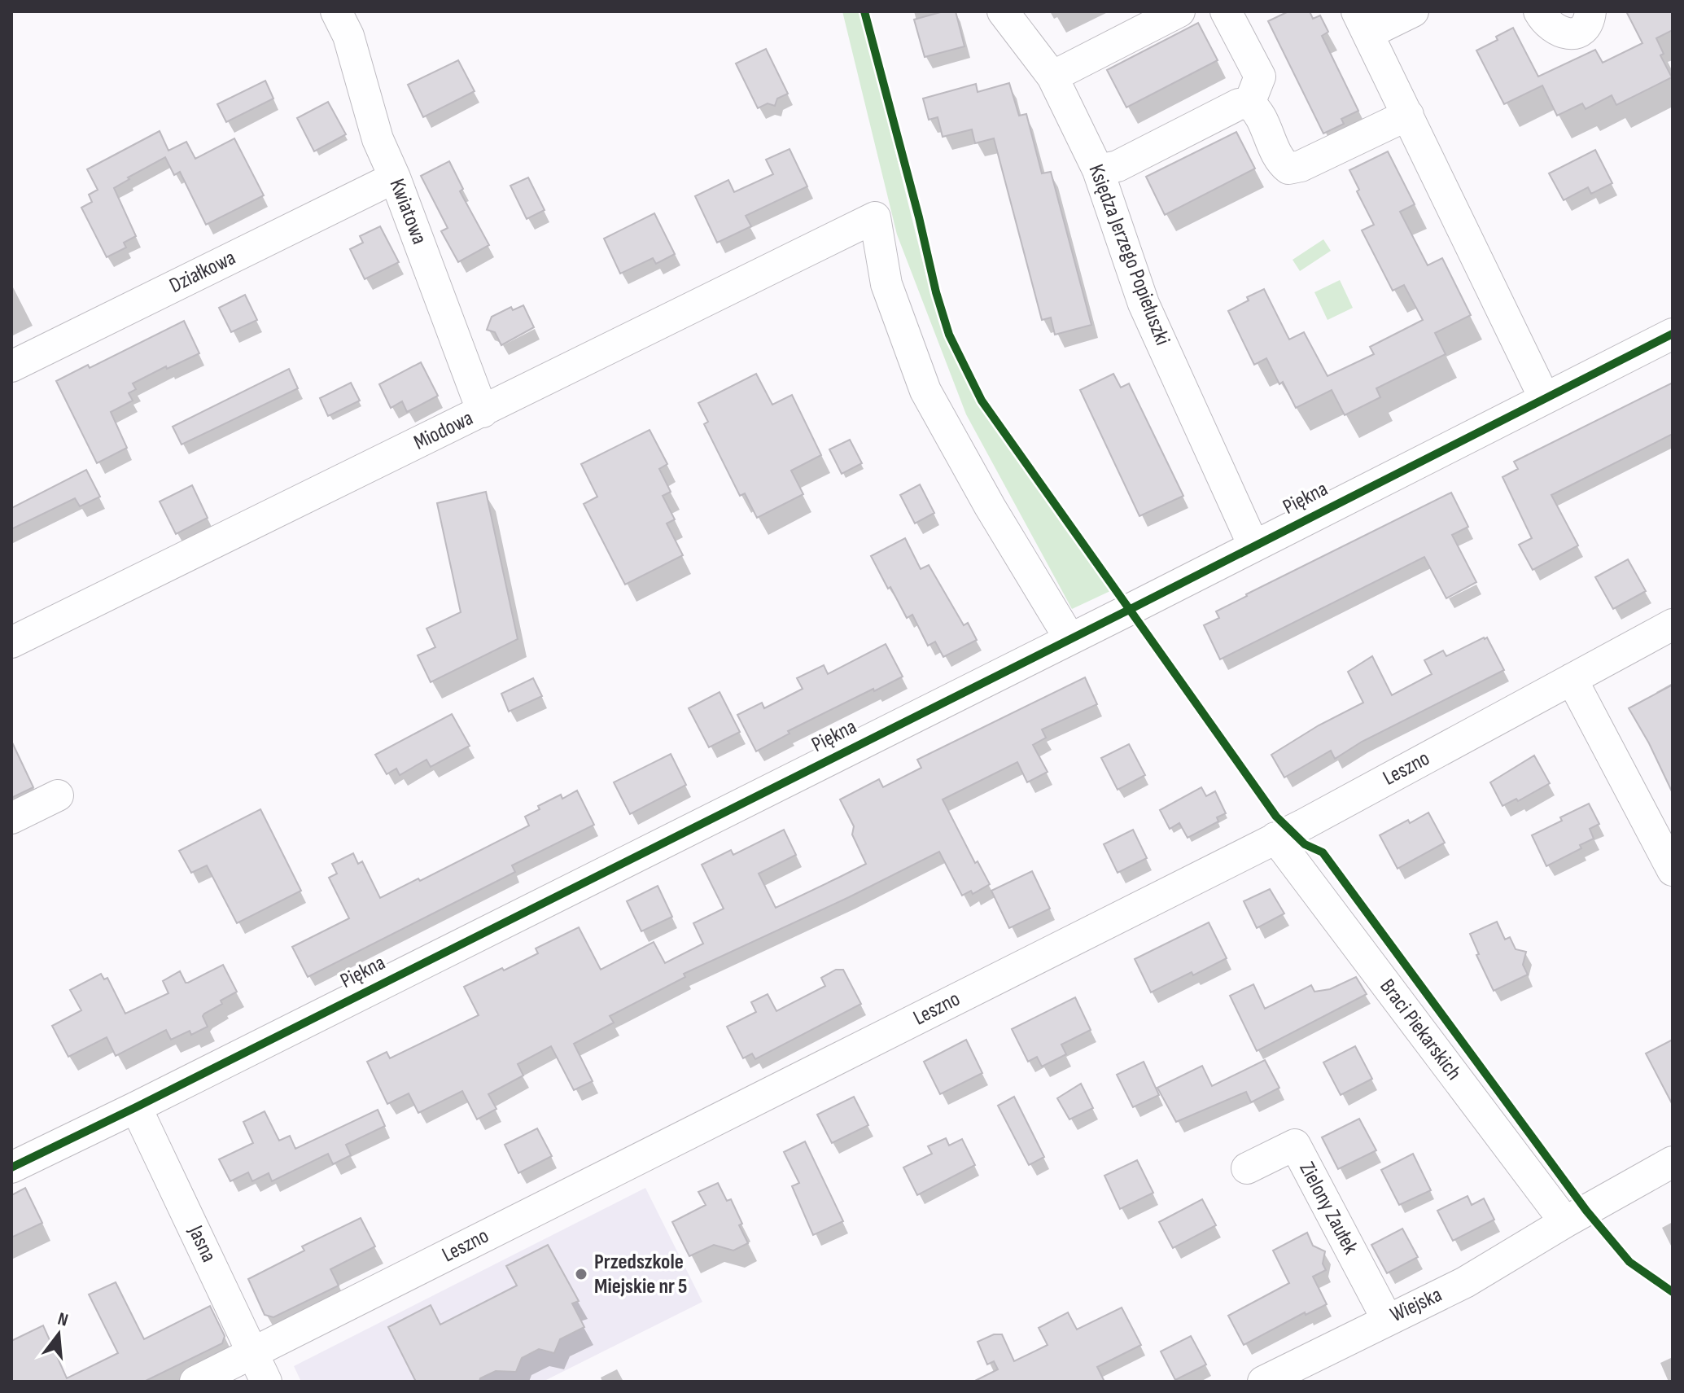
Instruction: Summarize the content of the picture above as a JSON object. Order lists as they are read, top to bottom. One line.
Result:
{"streets":{"street":["Kwiatowa","Księdza Jerzego Popiełuszki","Działkowa","Miodowa","Piękna","Leszno","Braci Piekarskich","Zielony Zaułek","Jasna","Wiejska"]},"crossings":[["Kwiatowa","Działkowa"],["Kwiatowa","Miodowa"],["Księdza Jerzego Popiełuszki","Piękna"],["Miodowa","Piękna"],["Piękna","Jasna"],["Leszno","Braci Piekarskich"],["Leszno","Jasna"],["Braci Piekarskich","Wiejska"],["Zielony Zaułek","Wiejska"]],"places":["Przedszkole Miejskie nr 5"],"north":"top"}
